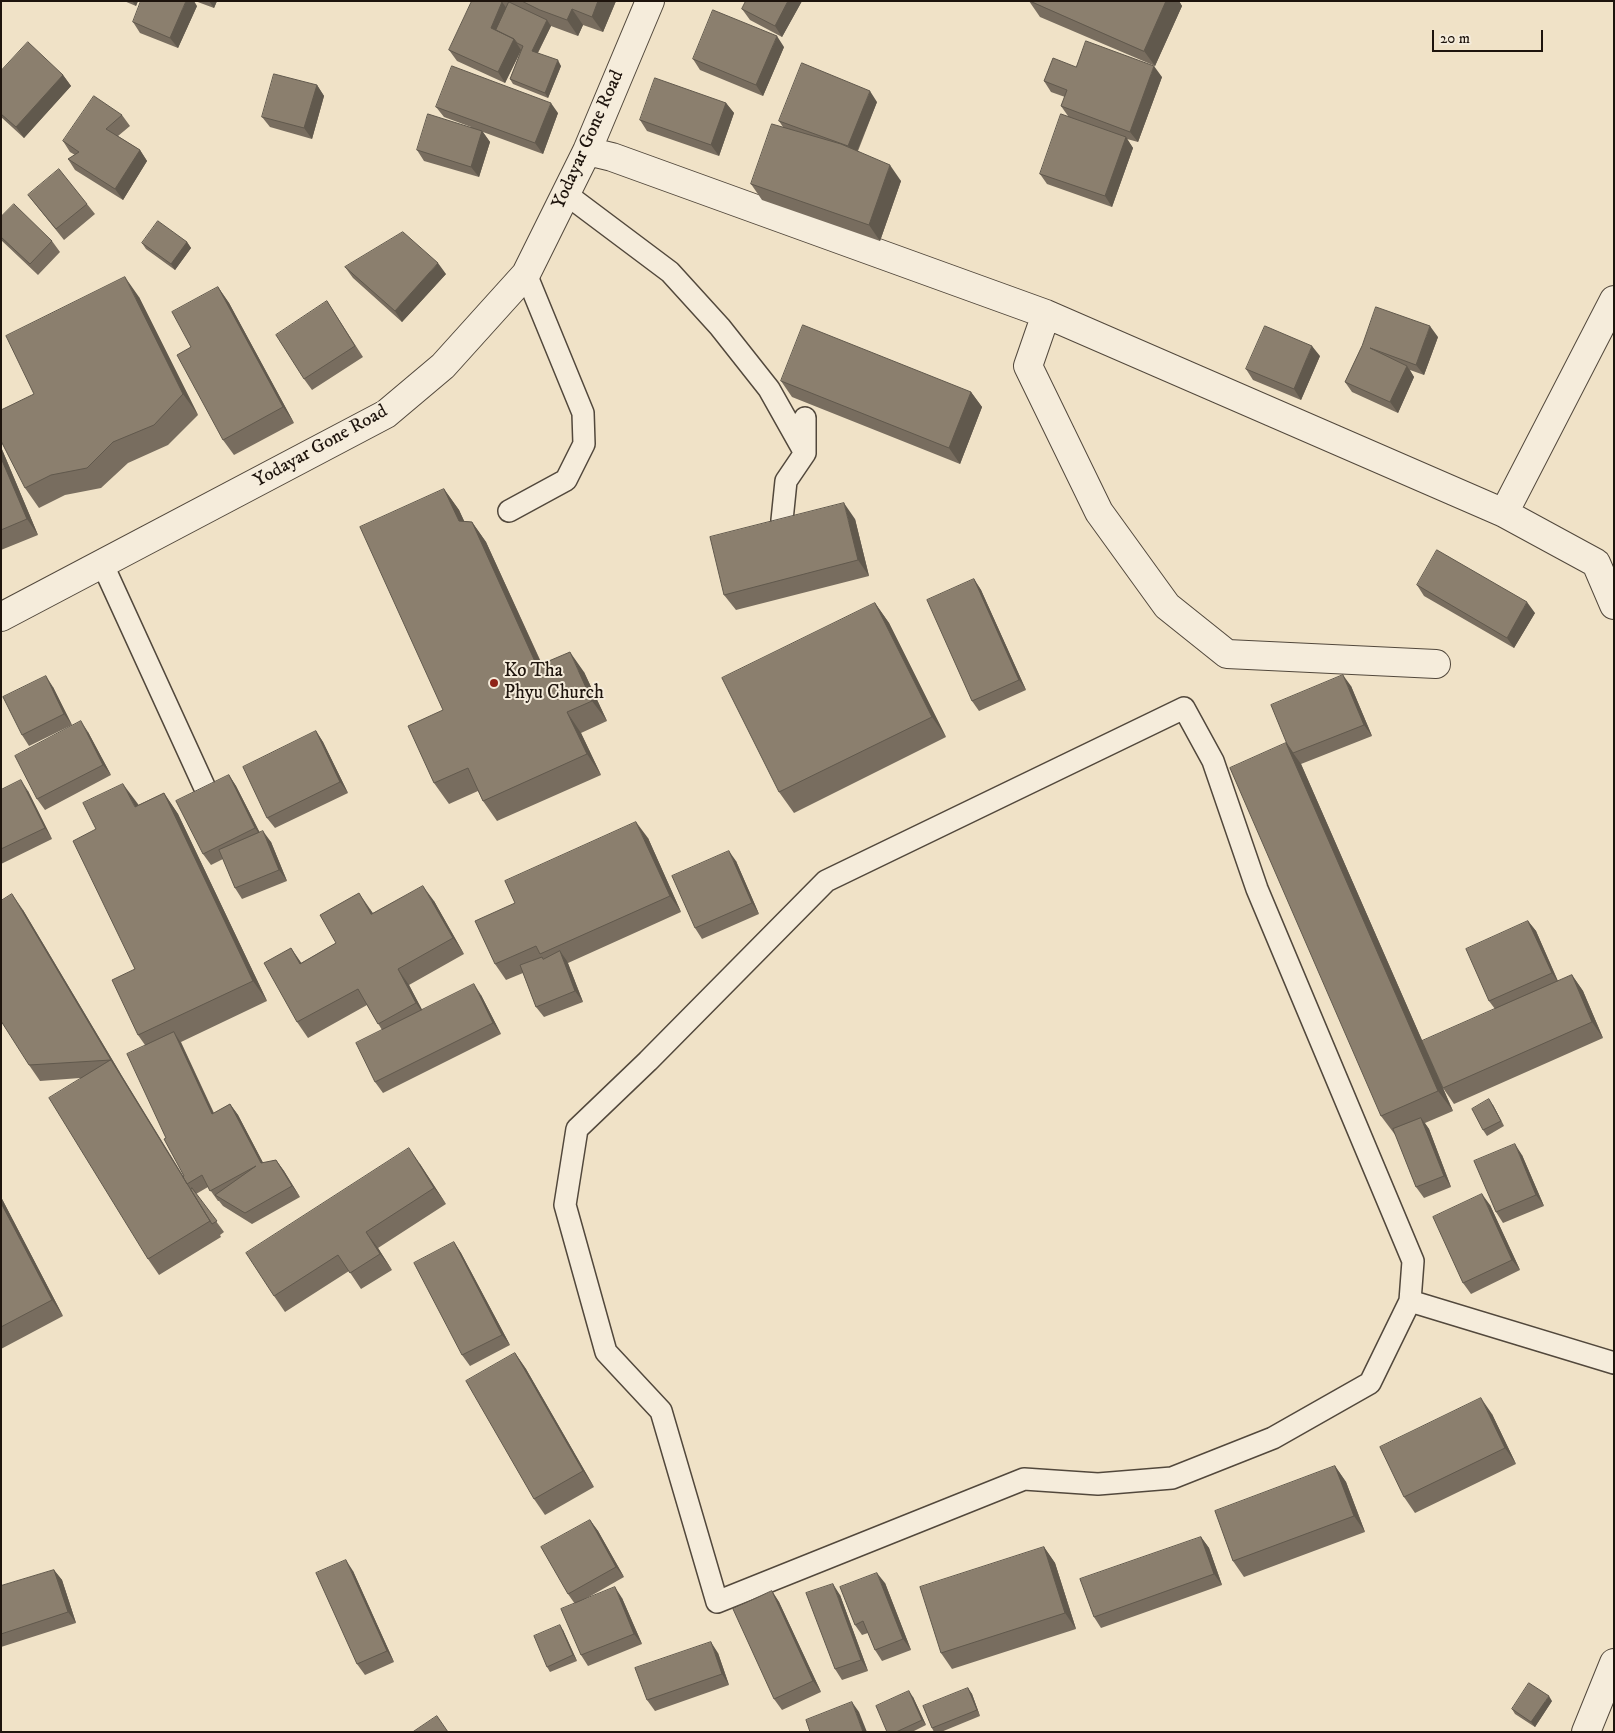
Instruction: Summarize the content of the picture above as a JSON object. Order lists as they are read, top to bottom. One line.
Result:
{"streets":{"street":["Yodayar Gone Road"]},"places":["Ko Tha Phyu Church"],"scale_bar":"20 m"}
